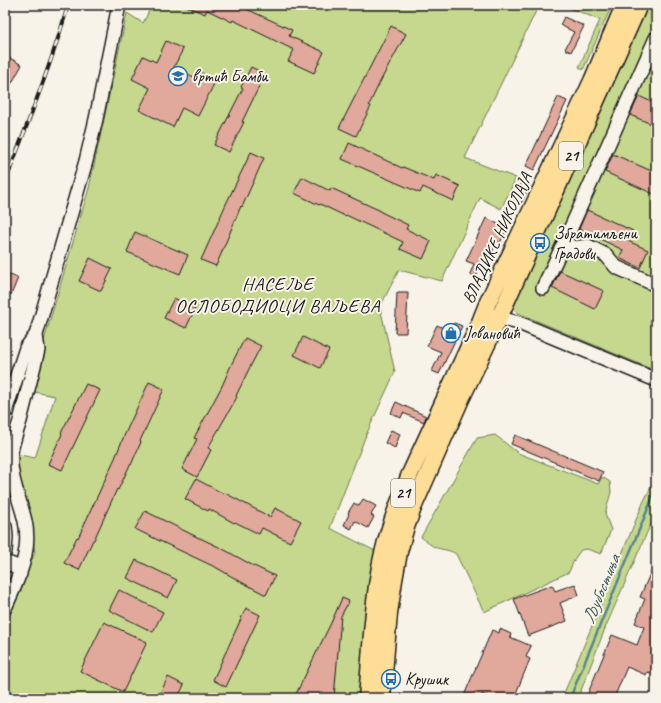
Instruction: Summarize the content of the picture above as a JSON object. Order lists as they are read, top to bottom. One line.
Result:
{"streets":{"main road":["21","ВЛАДИКЕ НИКОЛАЈА"]},"districts":["НАСЕЉЕ ОСЛОБОДИОЦИ ВАЉЕВА"],"water":["Љубостиња"],"places":{"school or university":["вртић Бамби"],"bus stop":["Збратимљени Градови","Крушик"],"shop":["Јовановић"]}}
